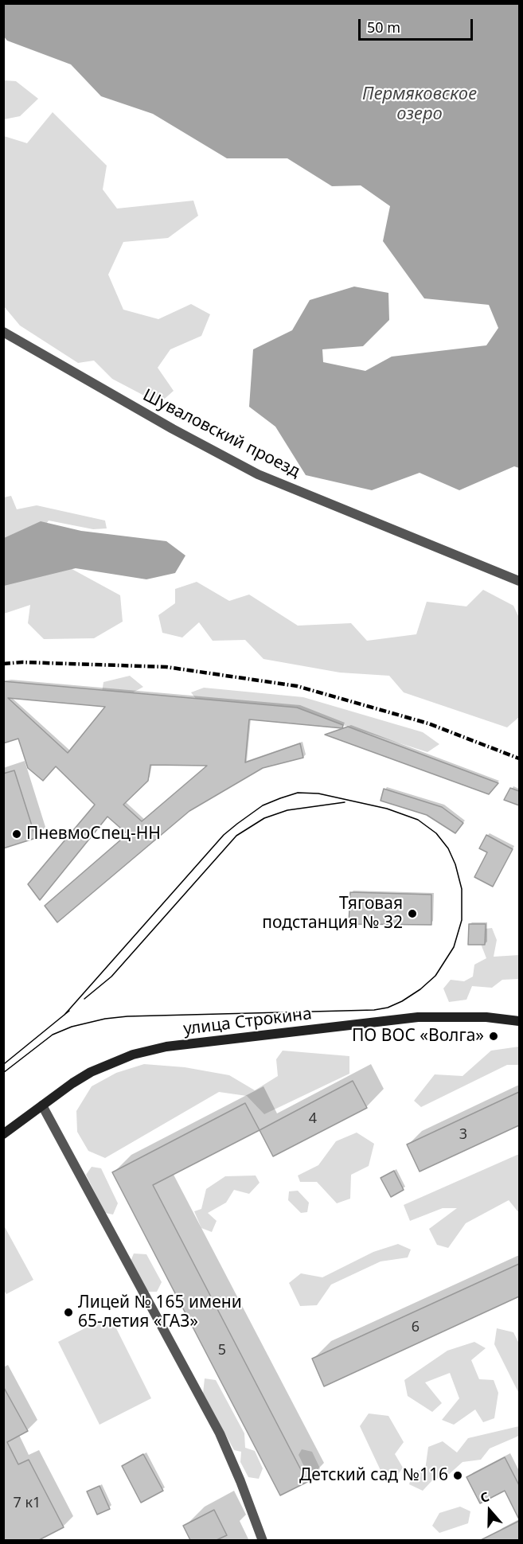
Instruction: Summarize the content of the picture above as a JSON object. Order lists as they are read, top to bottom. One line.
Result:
{"streets":{"street":["Шуваловский проезд","улица Строкина"]},"water":["Пермяковское озеро"],"places":["ПневмоСпец-НН","Тяговая подстанция № 32","ПО ВОС «Волга»","Лицей № 165 имени 65-летия «ГАЗ»","Детский сад №116"],"house_numbers":["4","3","6","5","7 к1"],"scale_bar":"50 m","north":"top"}
